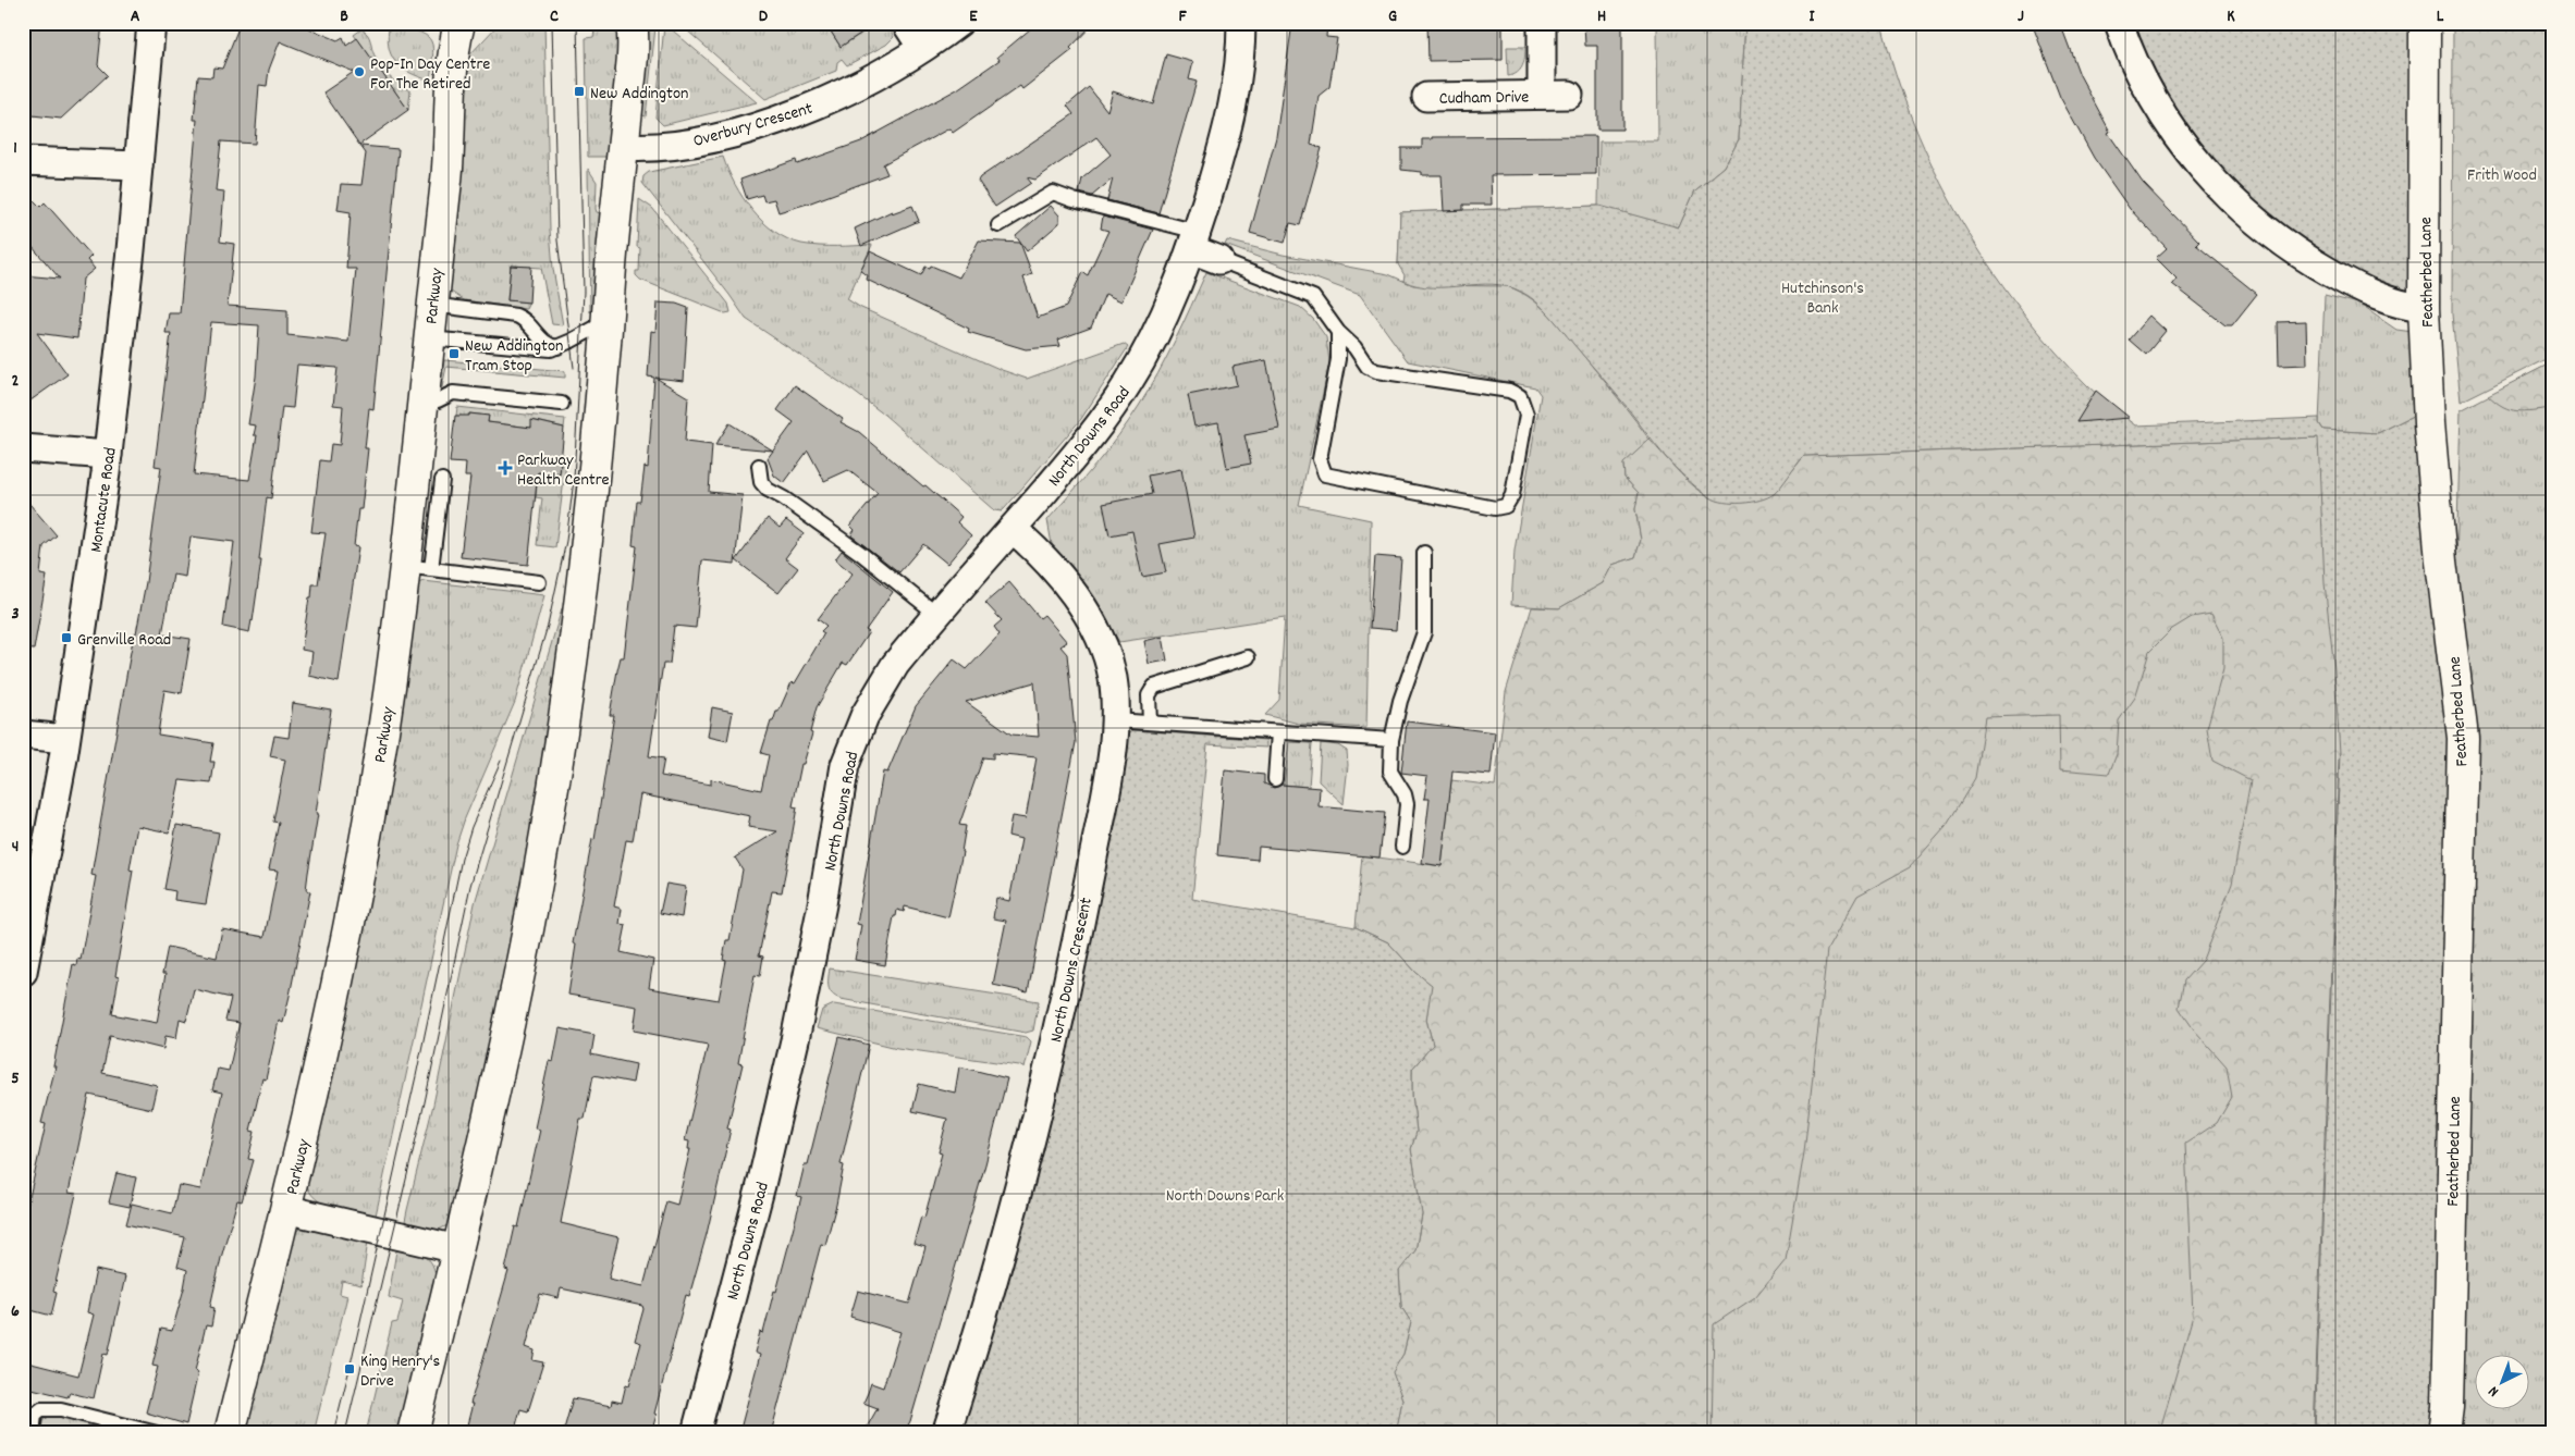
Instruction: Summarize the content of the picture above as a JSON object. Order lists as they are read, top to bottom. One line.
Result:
{"streets":{"street":["Cudham Drive","Overbury Crescent","Featherbed Lane","Parkway","North Downs Road","Montacute Road","North Downs Crescent"]},"crossings":[["North Downs Road","North Downs Crescent"]],"parks":["Frith Wood","Hutchinson's Bank","North Downs Park"],"places":{"other":["Pop-In Day Centre For The Retired"],"transit":["New Addington","New Addington Tram Stop","Grenville Road","King Henry's Drive"],"health":["Parkway Health Centre"]},"north":"bottom left","grid":{"columns":["A","B","C","D","E","F","G","H","I","J","K","L"],"rows":["1","2","3","4","5","6"]}}
